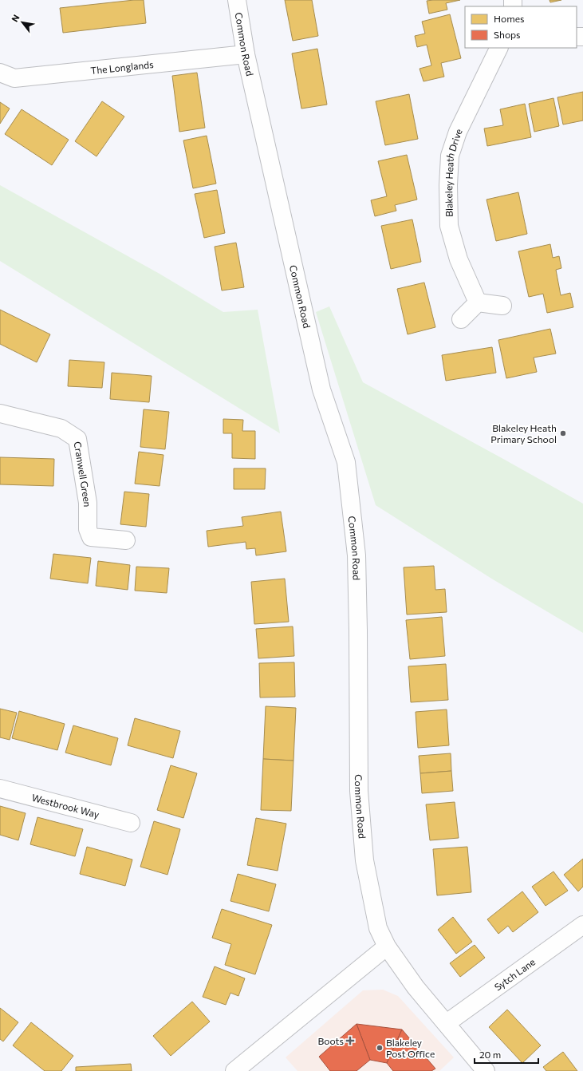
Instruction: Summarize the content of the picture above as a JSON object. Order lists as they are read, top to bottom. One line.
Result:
{"streets":{"street":["Common Road","The Longlands","Blakeley Heath Drive","Cranwell Green","Westbrook Way","Sytch Lane"]},"crossings":[["Common Road","The Longlands"],["Common Road","Sytch Lane"]],"places":{"other":["Blakeley Heath Primary School","Blakeley Post Office"],"health":["Boots"]},"legend":["Homes","Shops"],"scale_bar":"20 m","north":"top left"}
